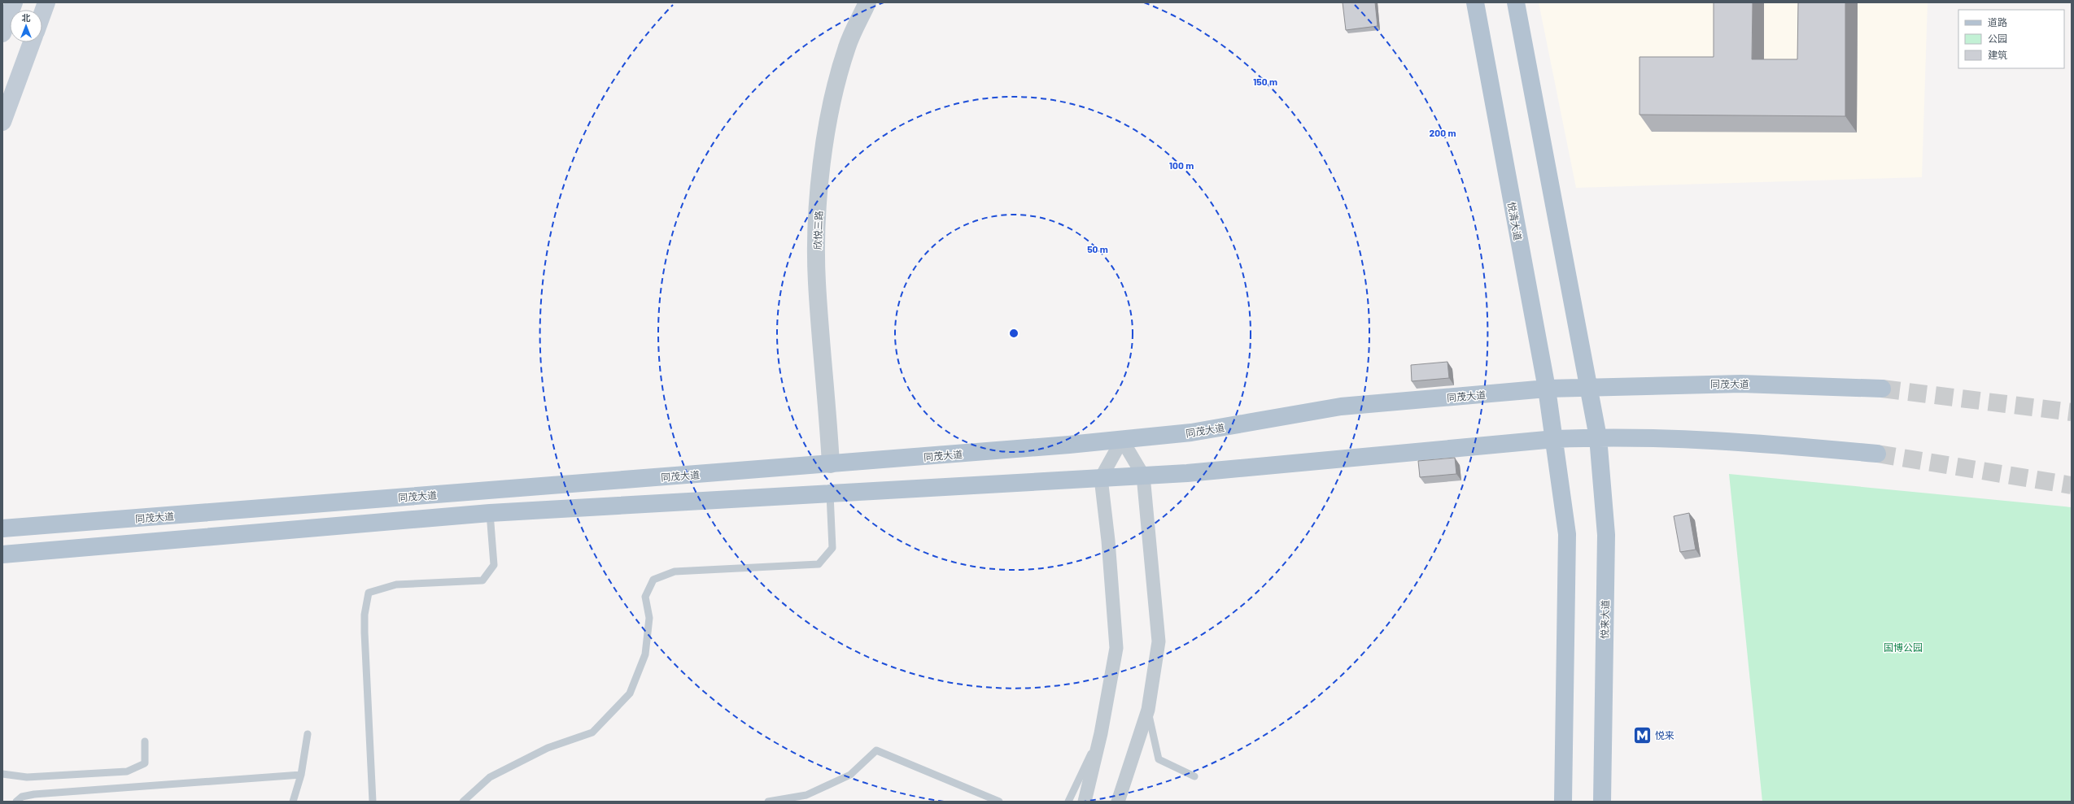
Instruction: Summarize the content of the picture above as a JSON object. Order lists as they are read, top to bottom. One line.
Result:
{"streets":{"main road":["悦清大道","同茂大道","悦来大道"],"street":["欣悦三路"]},"crossings":[["悦清大道","同茂大道"],["欣悦三路","同茂大道"]],"parks":["国博公园"],"places":{"metro station":["悦来"]},"legend":["道路","公园","建筑"],"north":"top","rings":["150 m","200 m","100 m","50 m"]}
